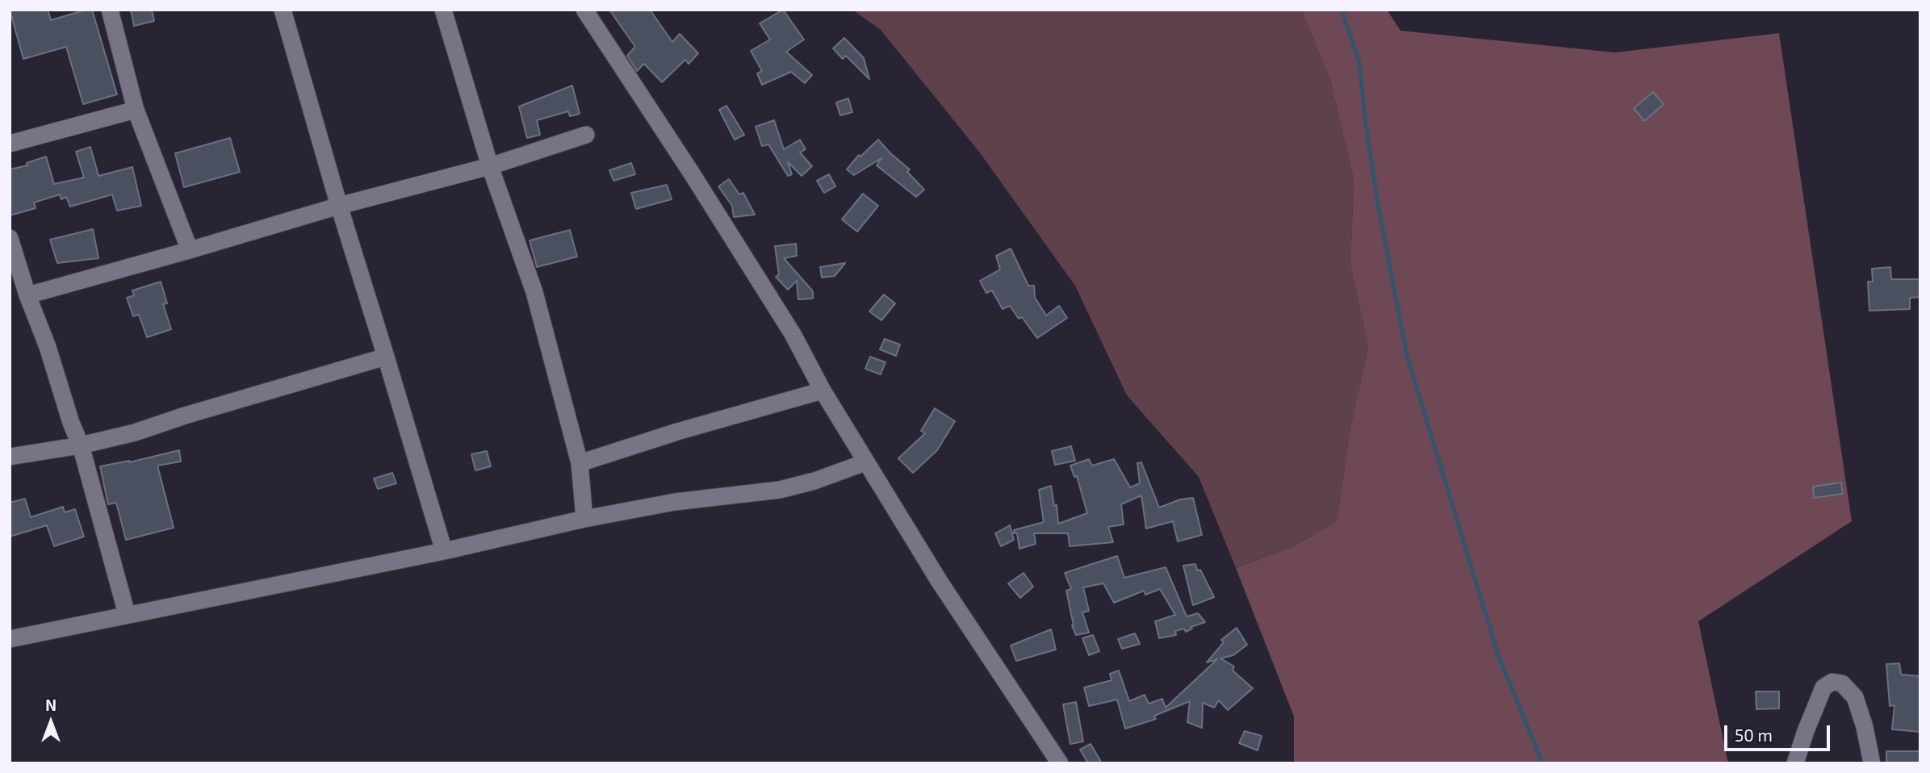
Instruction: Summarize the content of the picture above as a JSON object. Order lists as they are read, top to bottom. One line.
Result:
{"scale_bar":"50 m","north":"top"}
